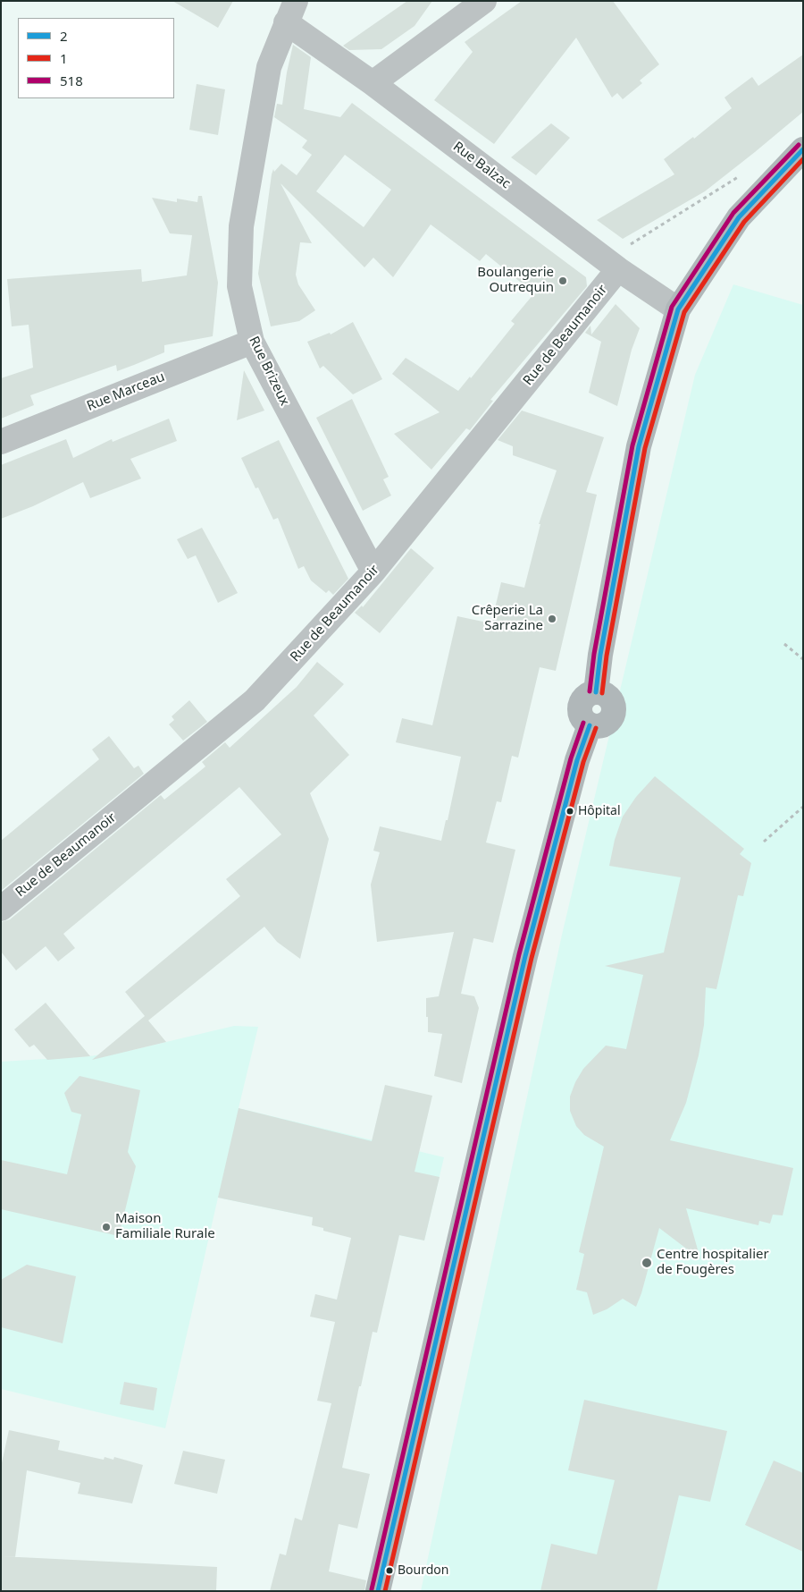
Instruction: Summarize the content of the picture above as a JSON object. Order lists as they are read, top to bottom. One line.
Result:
{"streets":{"street":["Rue Balzac","Rue de Beaumanoir","Rue Brizeux","Rue Marceau"]},"crossings":[["Rue Balzac","Rue de Beaumanoir"],["Rue Balzac","Rue Brizeux"],["Rue de Beaumanoir","Rue Brizeux"],["Rue Brizeux","Rue Marceau"]],"places":["Boulangerie Outrequin","Crêperie La Sarrazine","Hôpital","Maison Familiale Rurale","Centre hospitalier de Fougères","Bourdon"],"lines":["transit line 518","transit line 2","transit line 1"],"legend":["2","1","518"]}
